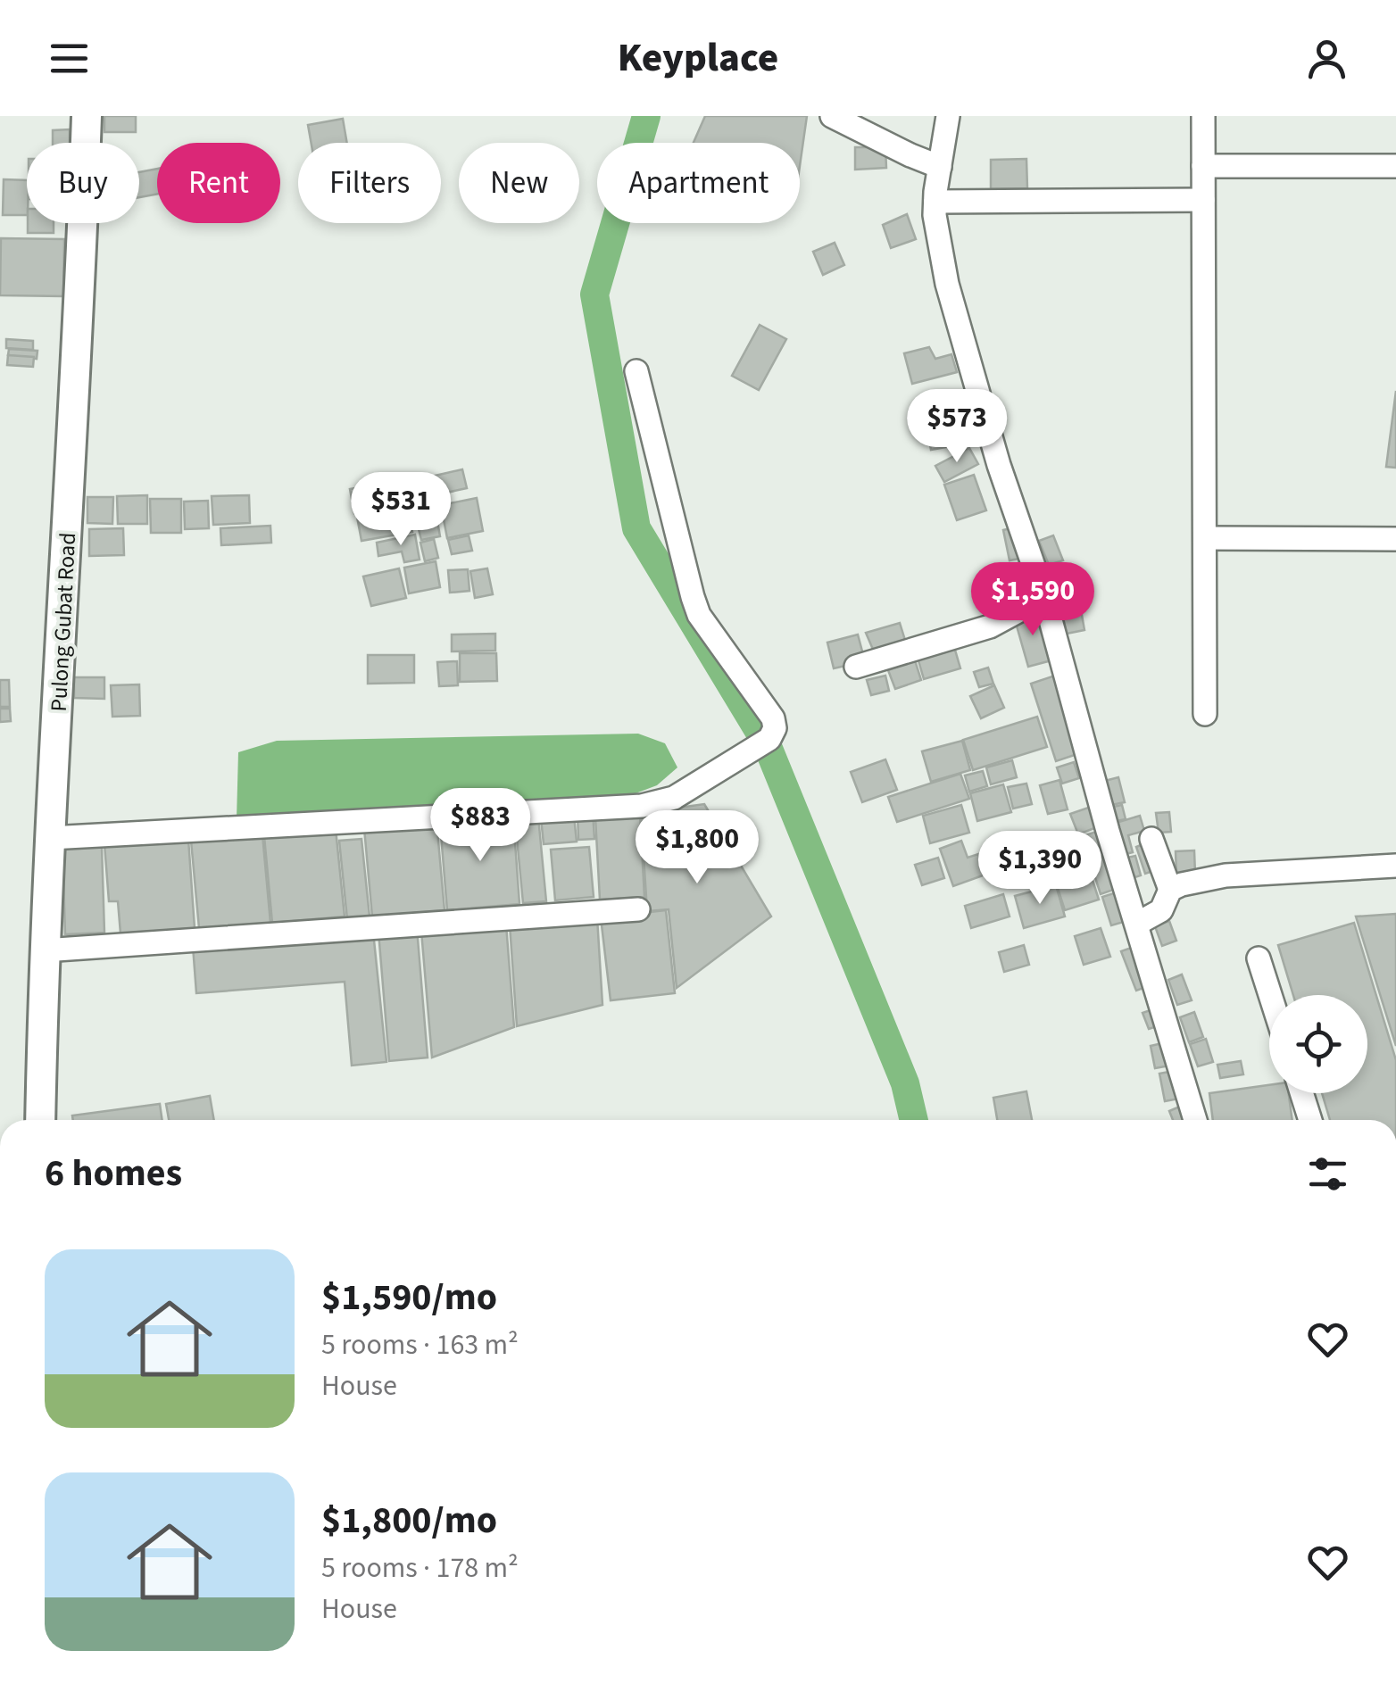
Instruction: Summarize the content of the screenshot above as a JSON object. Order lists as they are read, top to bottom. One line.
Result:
{"streets":{"main road":["Pulong Gubat Road"]},"page":{"header":"Keyplace","chip":["Buy","Rent","Filters","New","Apartment"],"price":["$573","$531","$1,590","$883","$1,800","$1,390"],"heading":"6 homes","list":[{"name":"$1,590/mo","note":"5 rooms · 163 m² · House"},{"name":"$1,800/mo","note":"5 rooms · 178 m² · House"}]}}
